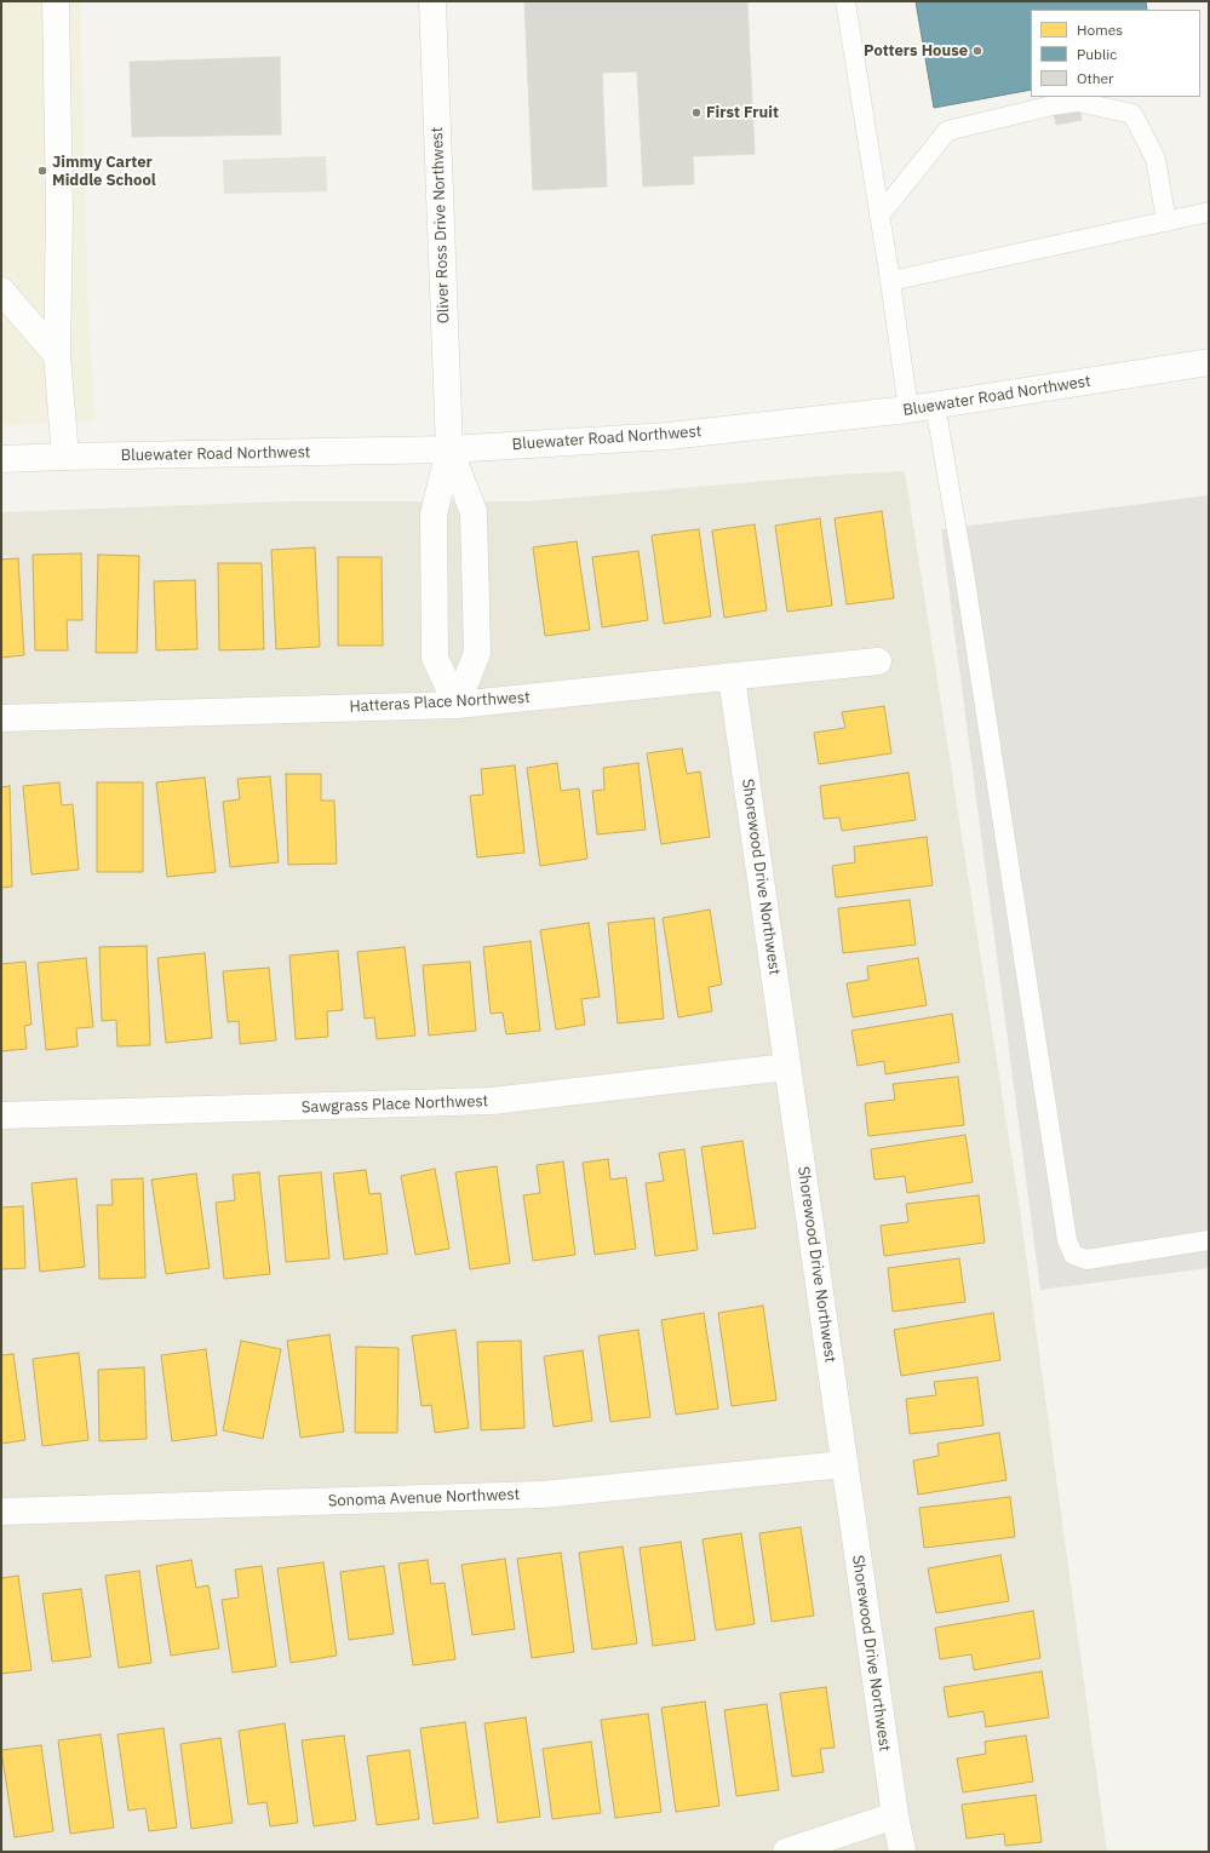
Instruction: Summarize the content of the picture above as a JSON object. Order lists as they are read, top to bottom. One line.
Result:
{"streets":{"street":["Oliver Ross Drive Northwest","Bluewater Road Northwest","Hatteras Place Northwest","Shorewood Drive Northwest","Sawgrass Place Northwest","Sonoma Avenue Northwest"]},"crossings":[["Oliver Ross Drive Northwest","Bluewater Road Northwest"],["Hatteras Place Northwest","Shorewood Drive Northwest"],["Shorewood Drive Northwest","Sawgrass Place Northwest"],["Shorewood Drive Northwest","Sonoma Avenue Northwest"]],"places":["Potters House","First Fruit","Jimmy Carter Middle School"],"legend":["Homes","Public","Other"]}
